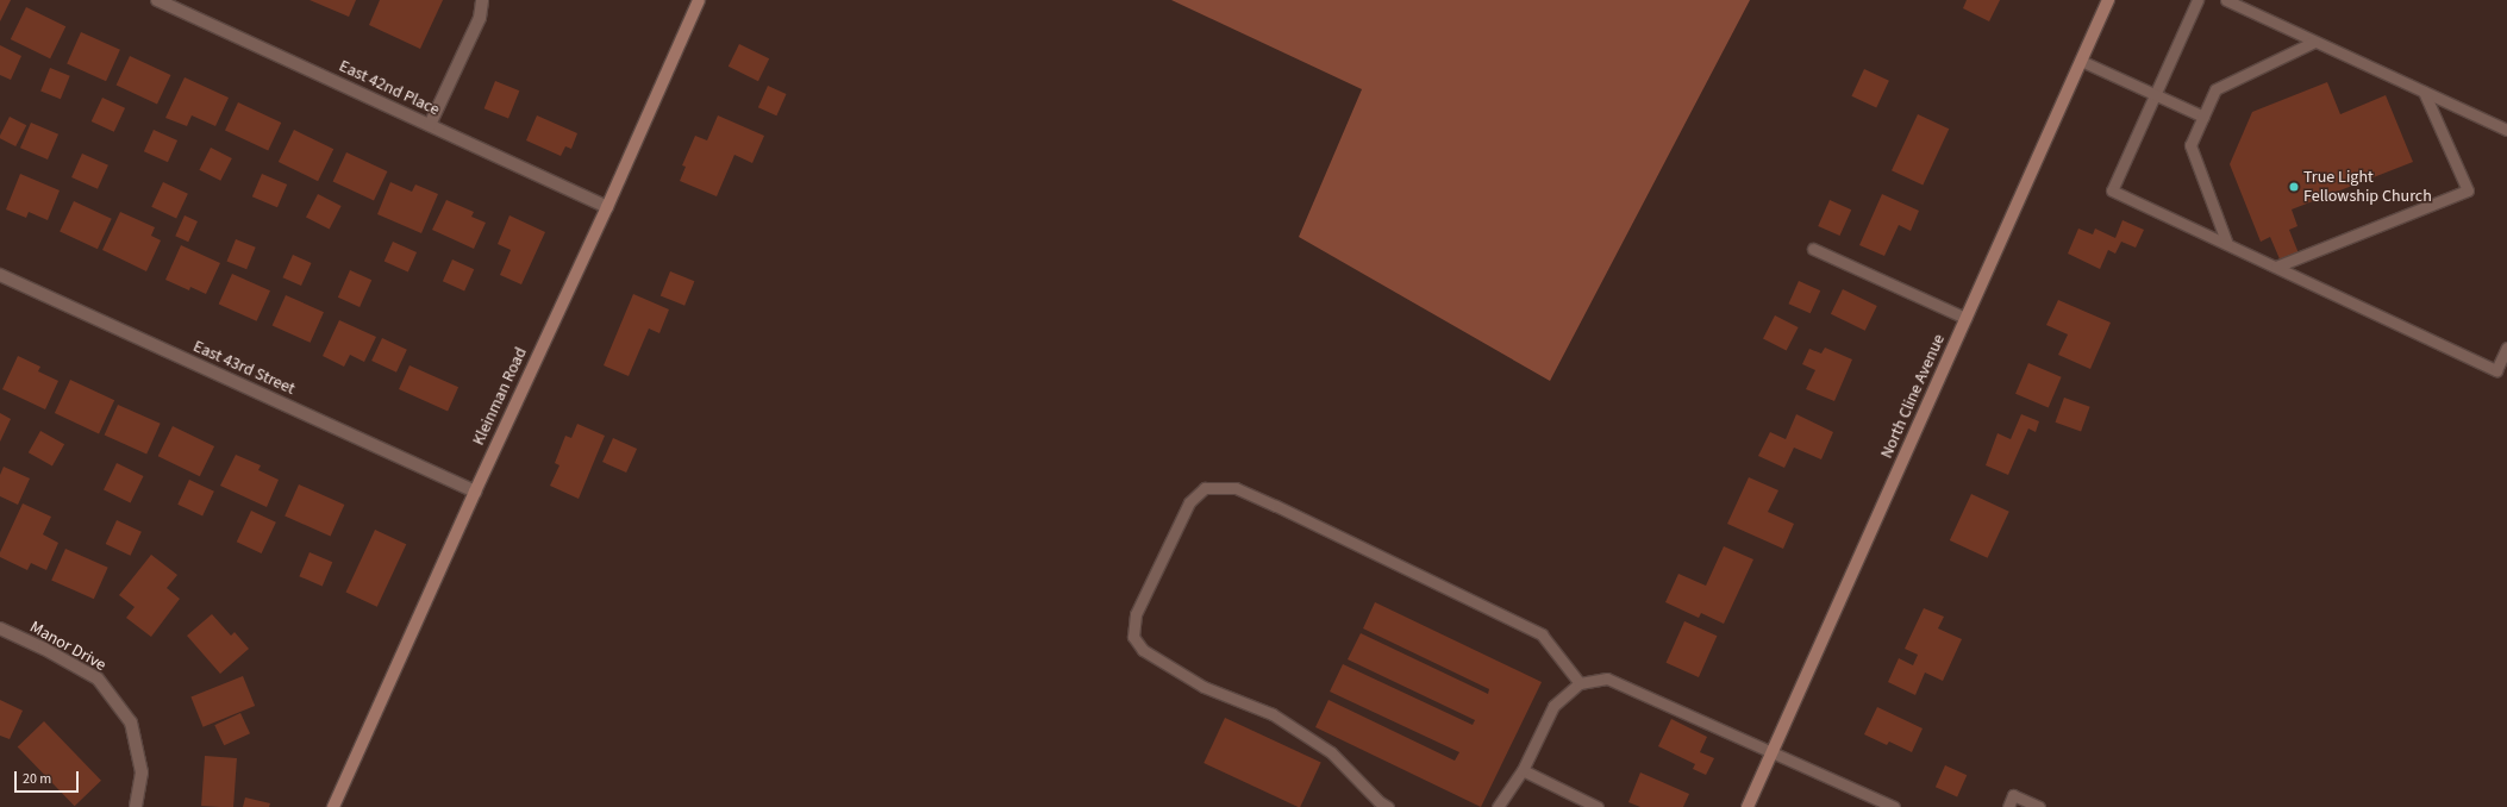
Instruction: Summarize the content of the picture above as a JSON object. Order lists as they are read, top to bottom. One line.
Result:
{"streets":{"street":["East 42nd Place","East 43rd Street","Kleinman Road","North Cline Avenue","Manor Drive"]},"crossings":[["East 42nd Place","Kleinman Road"],["East 43rd Street","Kleinman Road"]],"places":["True Light Fellowship Church"],"scale_bar":"20 m"}
